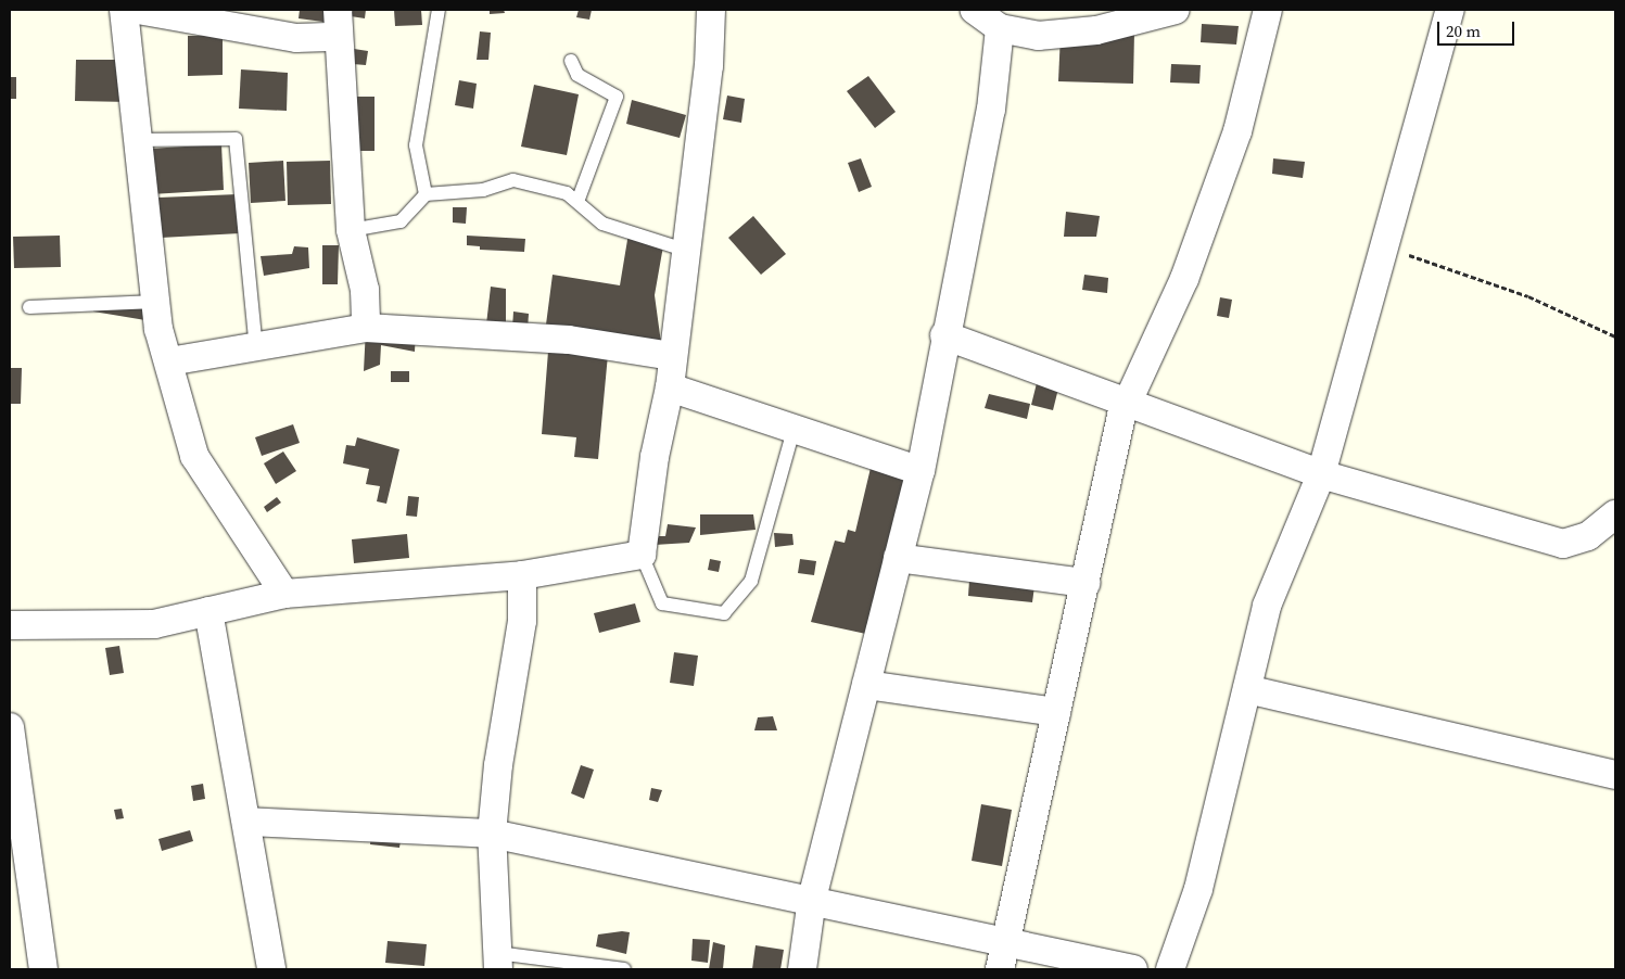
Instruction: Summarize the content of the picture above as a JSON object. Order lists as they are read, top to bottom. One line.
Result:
{"scale_bar":"20 m"}
